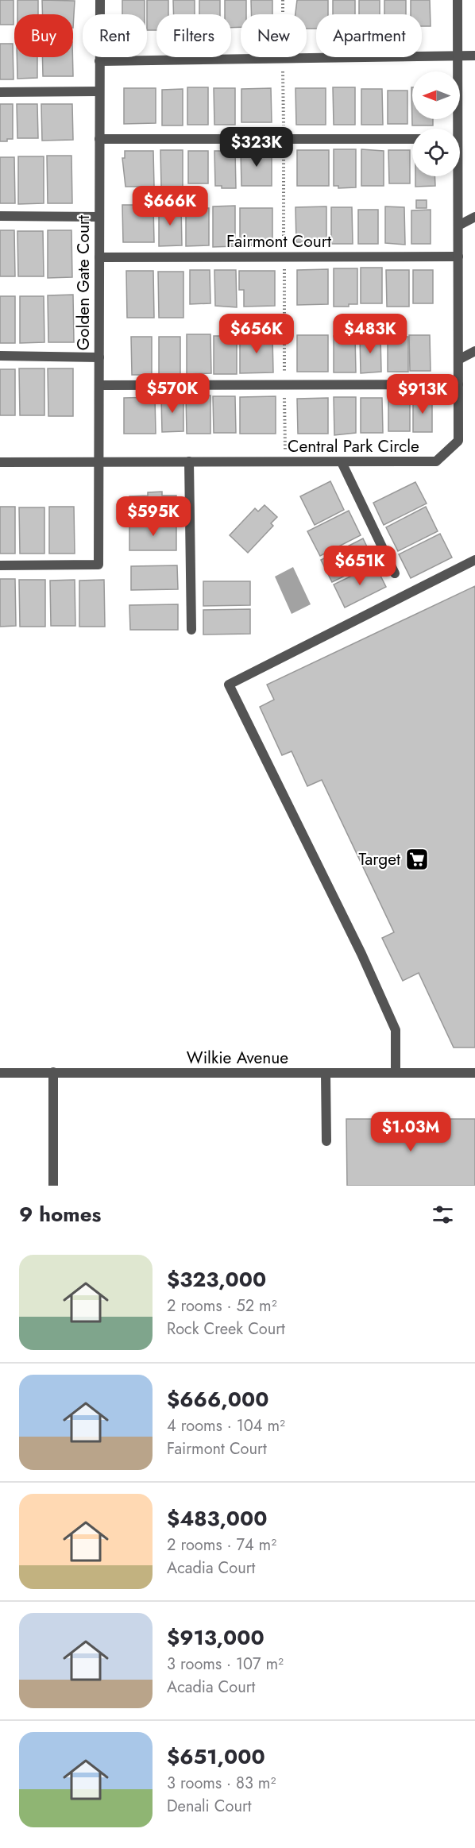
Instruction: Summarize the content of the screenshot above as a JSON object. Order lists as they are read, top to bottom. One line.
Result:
{"streets":{"street":["Fairmont Court","Golden Gate Court","Central Park Circle","Wilkie Avenue"]},"crossings":[["Fairmont Court","Golden Gate Court"],["Fairmont Court","Central Park Circle"],["Golden Gate Court","Central Park Circle"]],"places":{"supermarket":["Target"]},"north":"left","page":{"chip":["Buy","Rent","Filters","New","Apartment"],"price":["$323K","$666K","$656K","$483K","$570K","$913K","$595K","$651K","$1.03M"],"heading":"9 homes","list":[{"name":"$323,000","note":"2 rooms · 52 m² · Rock Creek Court"},{"name":"$666,000","note":"4 rooms · 104 m² · Fairmont Court"},{"name":"$483,000","note":"2 rooms · 74 m² · Acadia Court"},{"name":"$913,000","note":"3 rooms · 107 m² · Acadia Court"},{"name":"$651,000","note":"3 rooms · 83 m² · Denali Court"}]}}
